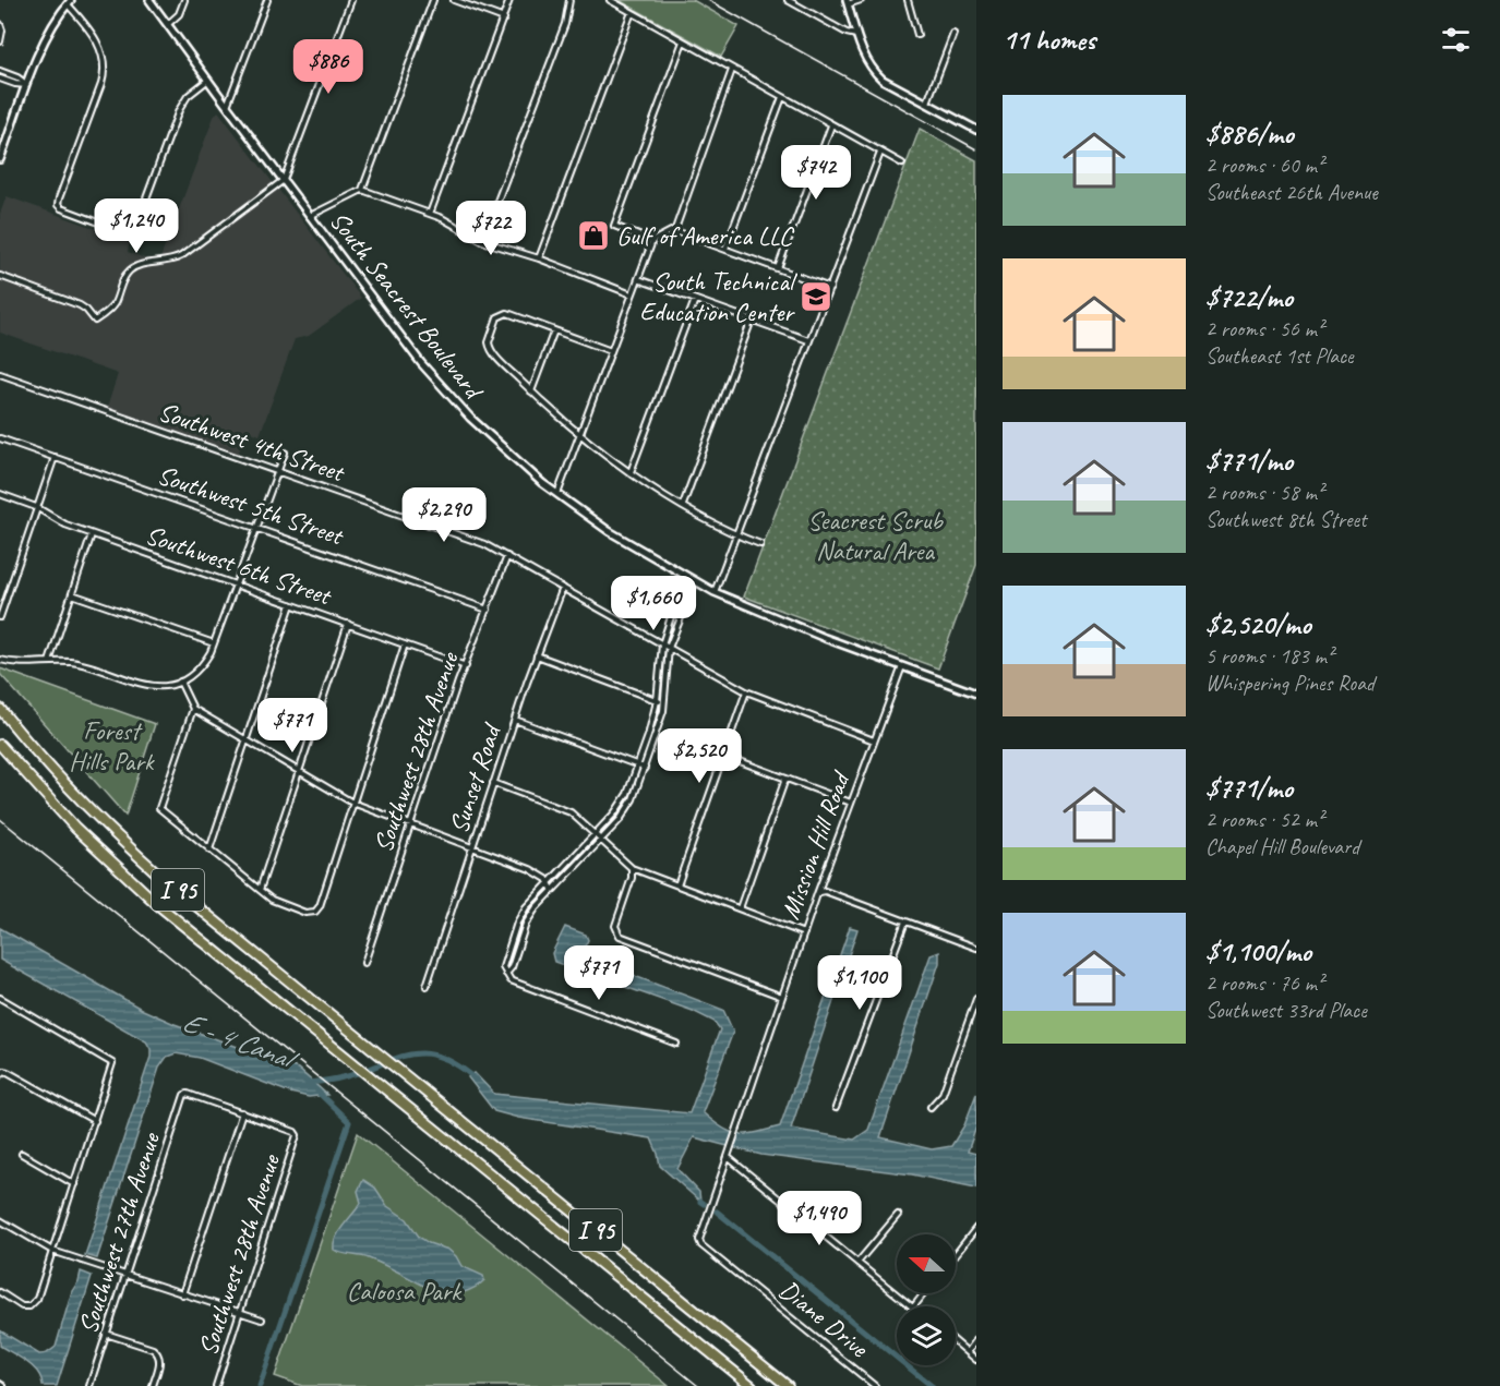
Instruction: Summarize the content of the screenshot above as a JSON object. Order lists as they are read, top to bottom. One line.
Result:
{"streets":{"highway":["I 95"],"street":["South Seacrest Boulevard","Southwest 4th Street","Southwest 5th Street","Southwest 6th Street","Southwest 28th Avenue","Sunset Road","Mission Hill Road","Southwest 27th Avenue","Diane Drive"]},"crossings":[["South Seacrest Boulevard","Mission Hill Road"],["Southwest 4th Street","Southwest 28th Avenue"],["Southwest 4th Street","Sunset Road"],["Southwest 4th Street","Mission Hill Road"],["Southwest 5th Street","Southwest 28th Avenue"],["Southwest 6th Street","Southwest 28th Avenue"],["Southwest 28th Avenue","Southwest 27th Avenue"],["Mission Hill Road","Diane Drive"]],"water":["E - 4 Canal"],"parks":["Seacrest Scrub Natural Area","Forest Hills Park","Caloosa Park"],"places":{"shop":["Gulf of America LLC"],"school or university":["South Technical Education Center"]},"north":"left","page":{"heading":"11 homes","price":["$886","$742","$1,240","$722","$2,290","$1,660","$771","$2,520","$771","$1,100","$1,490"],"list":[{"name":"$886/mo","note":"2 rooms · 60 m² · Southeast 26th Avenue"},{"name":"$722/mo","note":"2 rooms · 56 m² · Southeast 1st Place"},{"name":"$771/mo","note":"2 rooms · 58 m² · Southwest 8th Street"},{"name":"$2,520/mo","note":"5 rooms · 183 m² · Whispering Pines Road"},{"name":"$771/mo","note":"2 rooms · 52 m² · Chapel Hill Boulevard"},{"name":"$1,100/mo","note":"2 rooms · 76 m² · Southwest 33rd Place"}]}}
